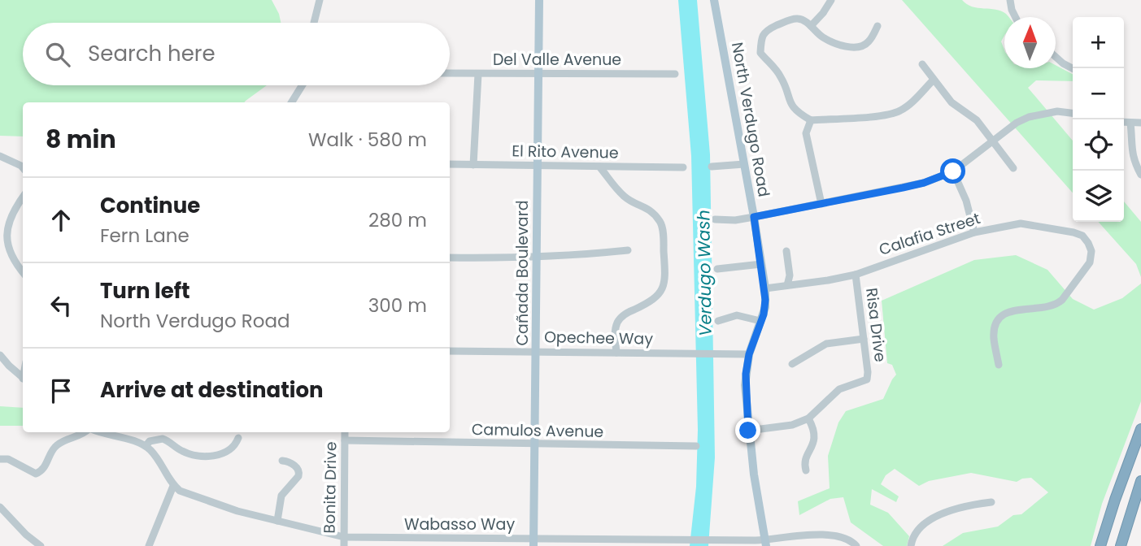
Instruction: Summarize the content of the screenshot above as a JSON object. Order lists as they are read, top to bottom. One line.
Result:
{"streets":{"main road":["North Verdugo Road","Cañada Boulevard"],"street":["Del Valle Avenue","El Rito Avenue","Calafia Street","Risa Drive","Opechee Way","Camulos Avenue","Bonita Drive","Wabasso Way"]},"crossings":[["Del Valle Avenue","Cañada Boulevard"],["North Verdugo Road","Calafia Street"],["North Verdugo Road","Opechee Way"],["North Verdugo Road","Wabasso Way"],["El Rito Avenue","Cañada Boulevard"],["Calafia Street","Risa Drive"],["Cañada Boulevard","Opechee Way"],["Cañada Boulevard","Camulos Avenue"],["Cañada Boulevard","Wabasso Way"],["Camulos Avenue","Bonita Drive"],["Bonita Drive","Wabasso Way"]],"water":["Verdugo Wash"],"north":"top","page":{"map_buttons":["+","−"],"search":"Search here","heading":["8 min","Walk · 580 m"],"list":[["Continue","Fern Lane","280 m"],["Turn left","North Verdugo Road","300 m"],"Arrive at destination"]}}
